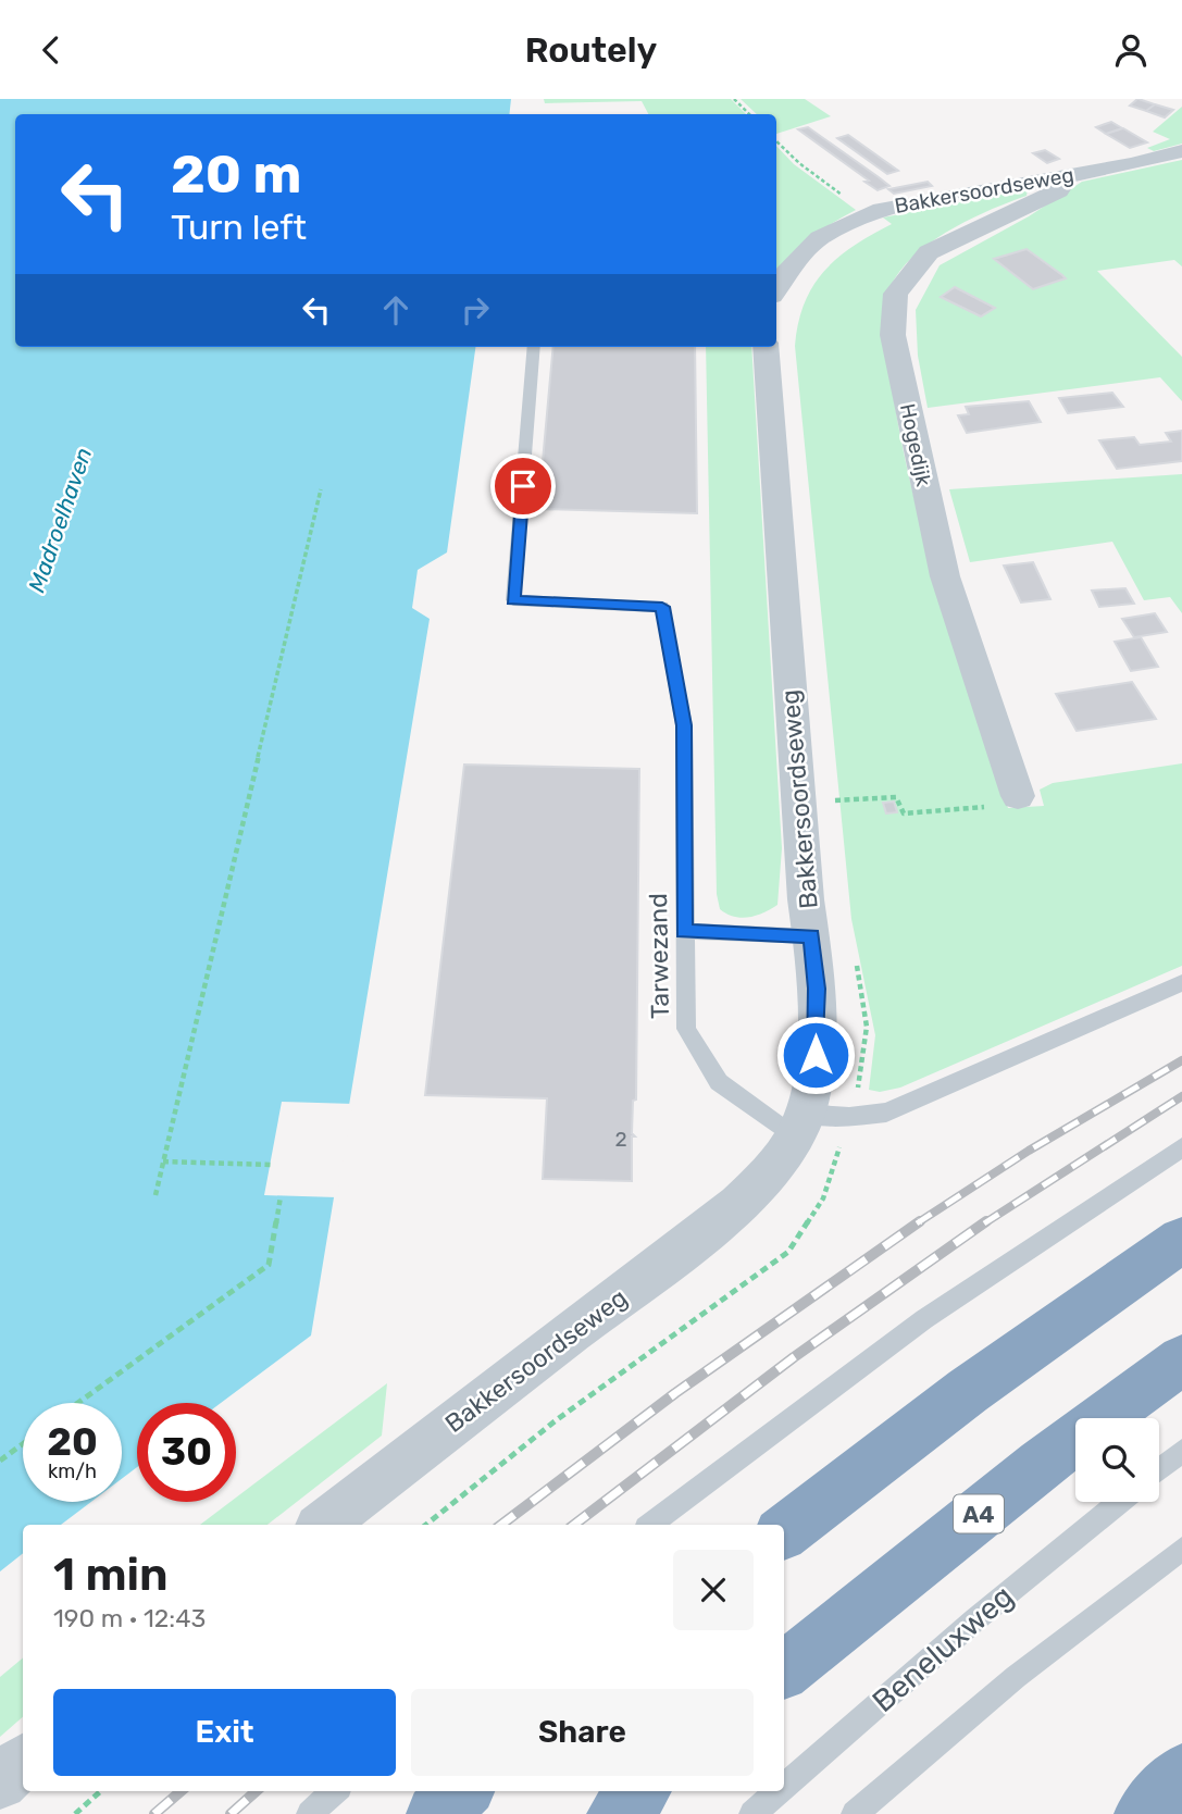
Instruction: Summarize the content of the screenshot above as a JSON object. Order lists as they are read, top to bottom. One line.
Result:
{"streets":{"highway":["A4"],"street":["Bakkersoordseweg","Hogedijk"],"lane":["Tarwezand","Beneluxweg"]},"crossings":[["Bakkersoordseweg","Hogedijk"],["Bakkersoordseweg","Tarwezand"]],"water":["Madroelhaven"],"house_numbers":["2"],"page":{"header":"Routely","turn":["20 m","Turn left"],"speed":"20 km/h","limit":"30","heading":["1 min","190 m · 12:43"],"buttons":["Exit","Share"]}}
